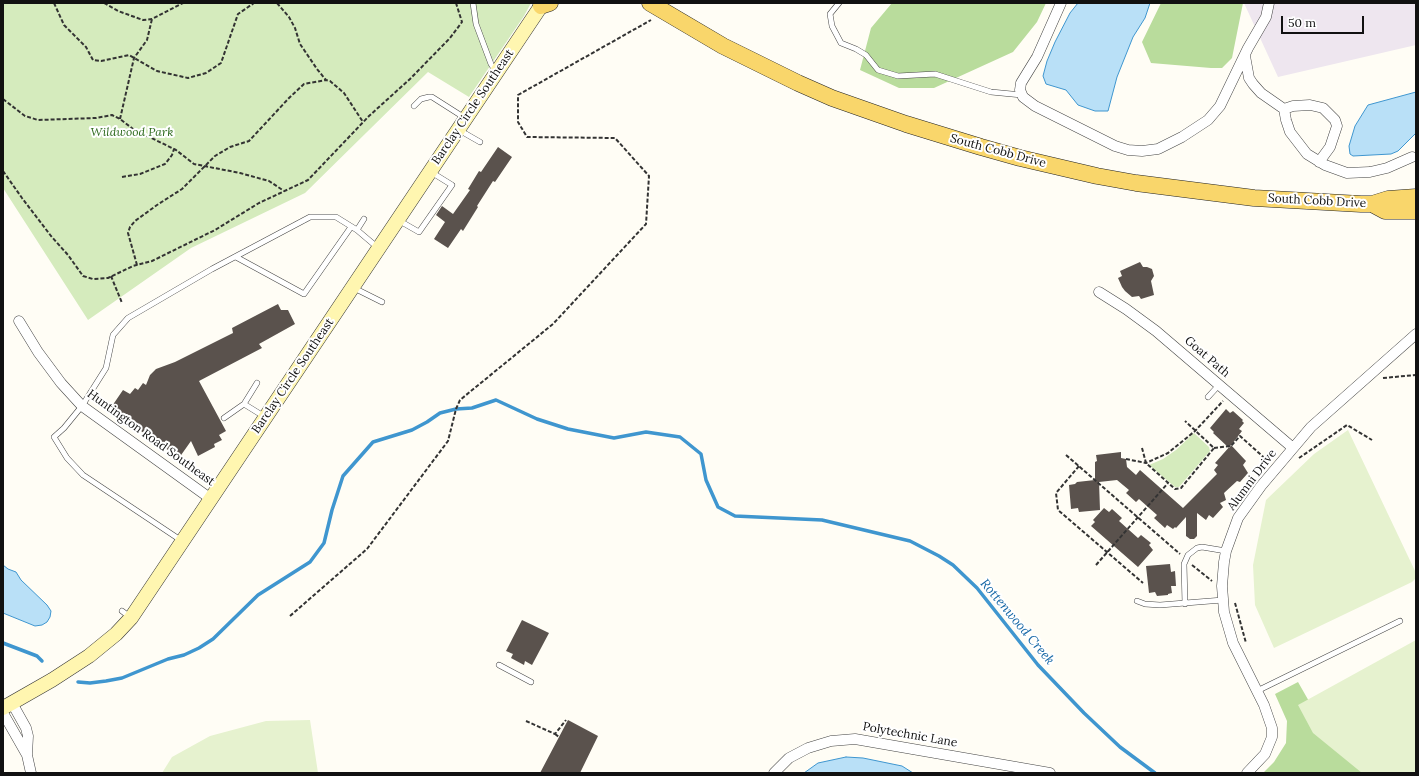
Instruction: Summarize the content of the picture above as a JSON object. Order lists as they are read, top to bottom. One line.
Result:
{"streets":{"main road":["South Cobb Drive"],"street":["Barclay Circle Southeast","Goat Path","Huntington Road Southeast","Alumni Drive","Polytechnic Lane"]},"crossings":[["Barclay Circle Southeast","Huntington Road Southeast"],["Goat Path","Alumni Drive"]],"water":["Rottenwood Creek"],"parks":["Wildwood Park"],"scale_bar":"50 m"}
